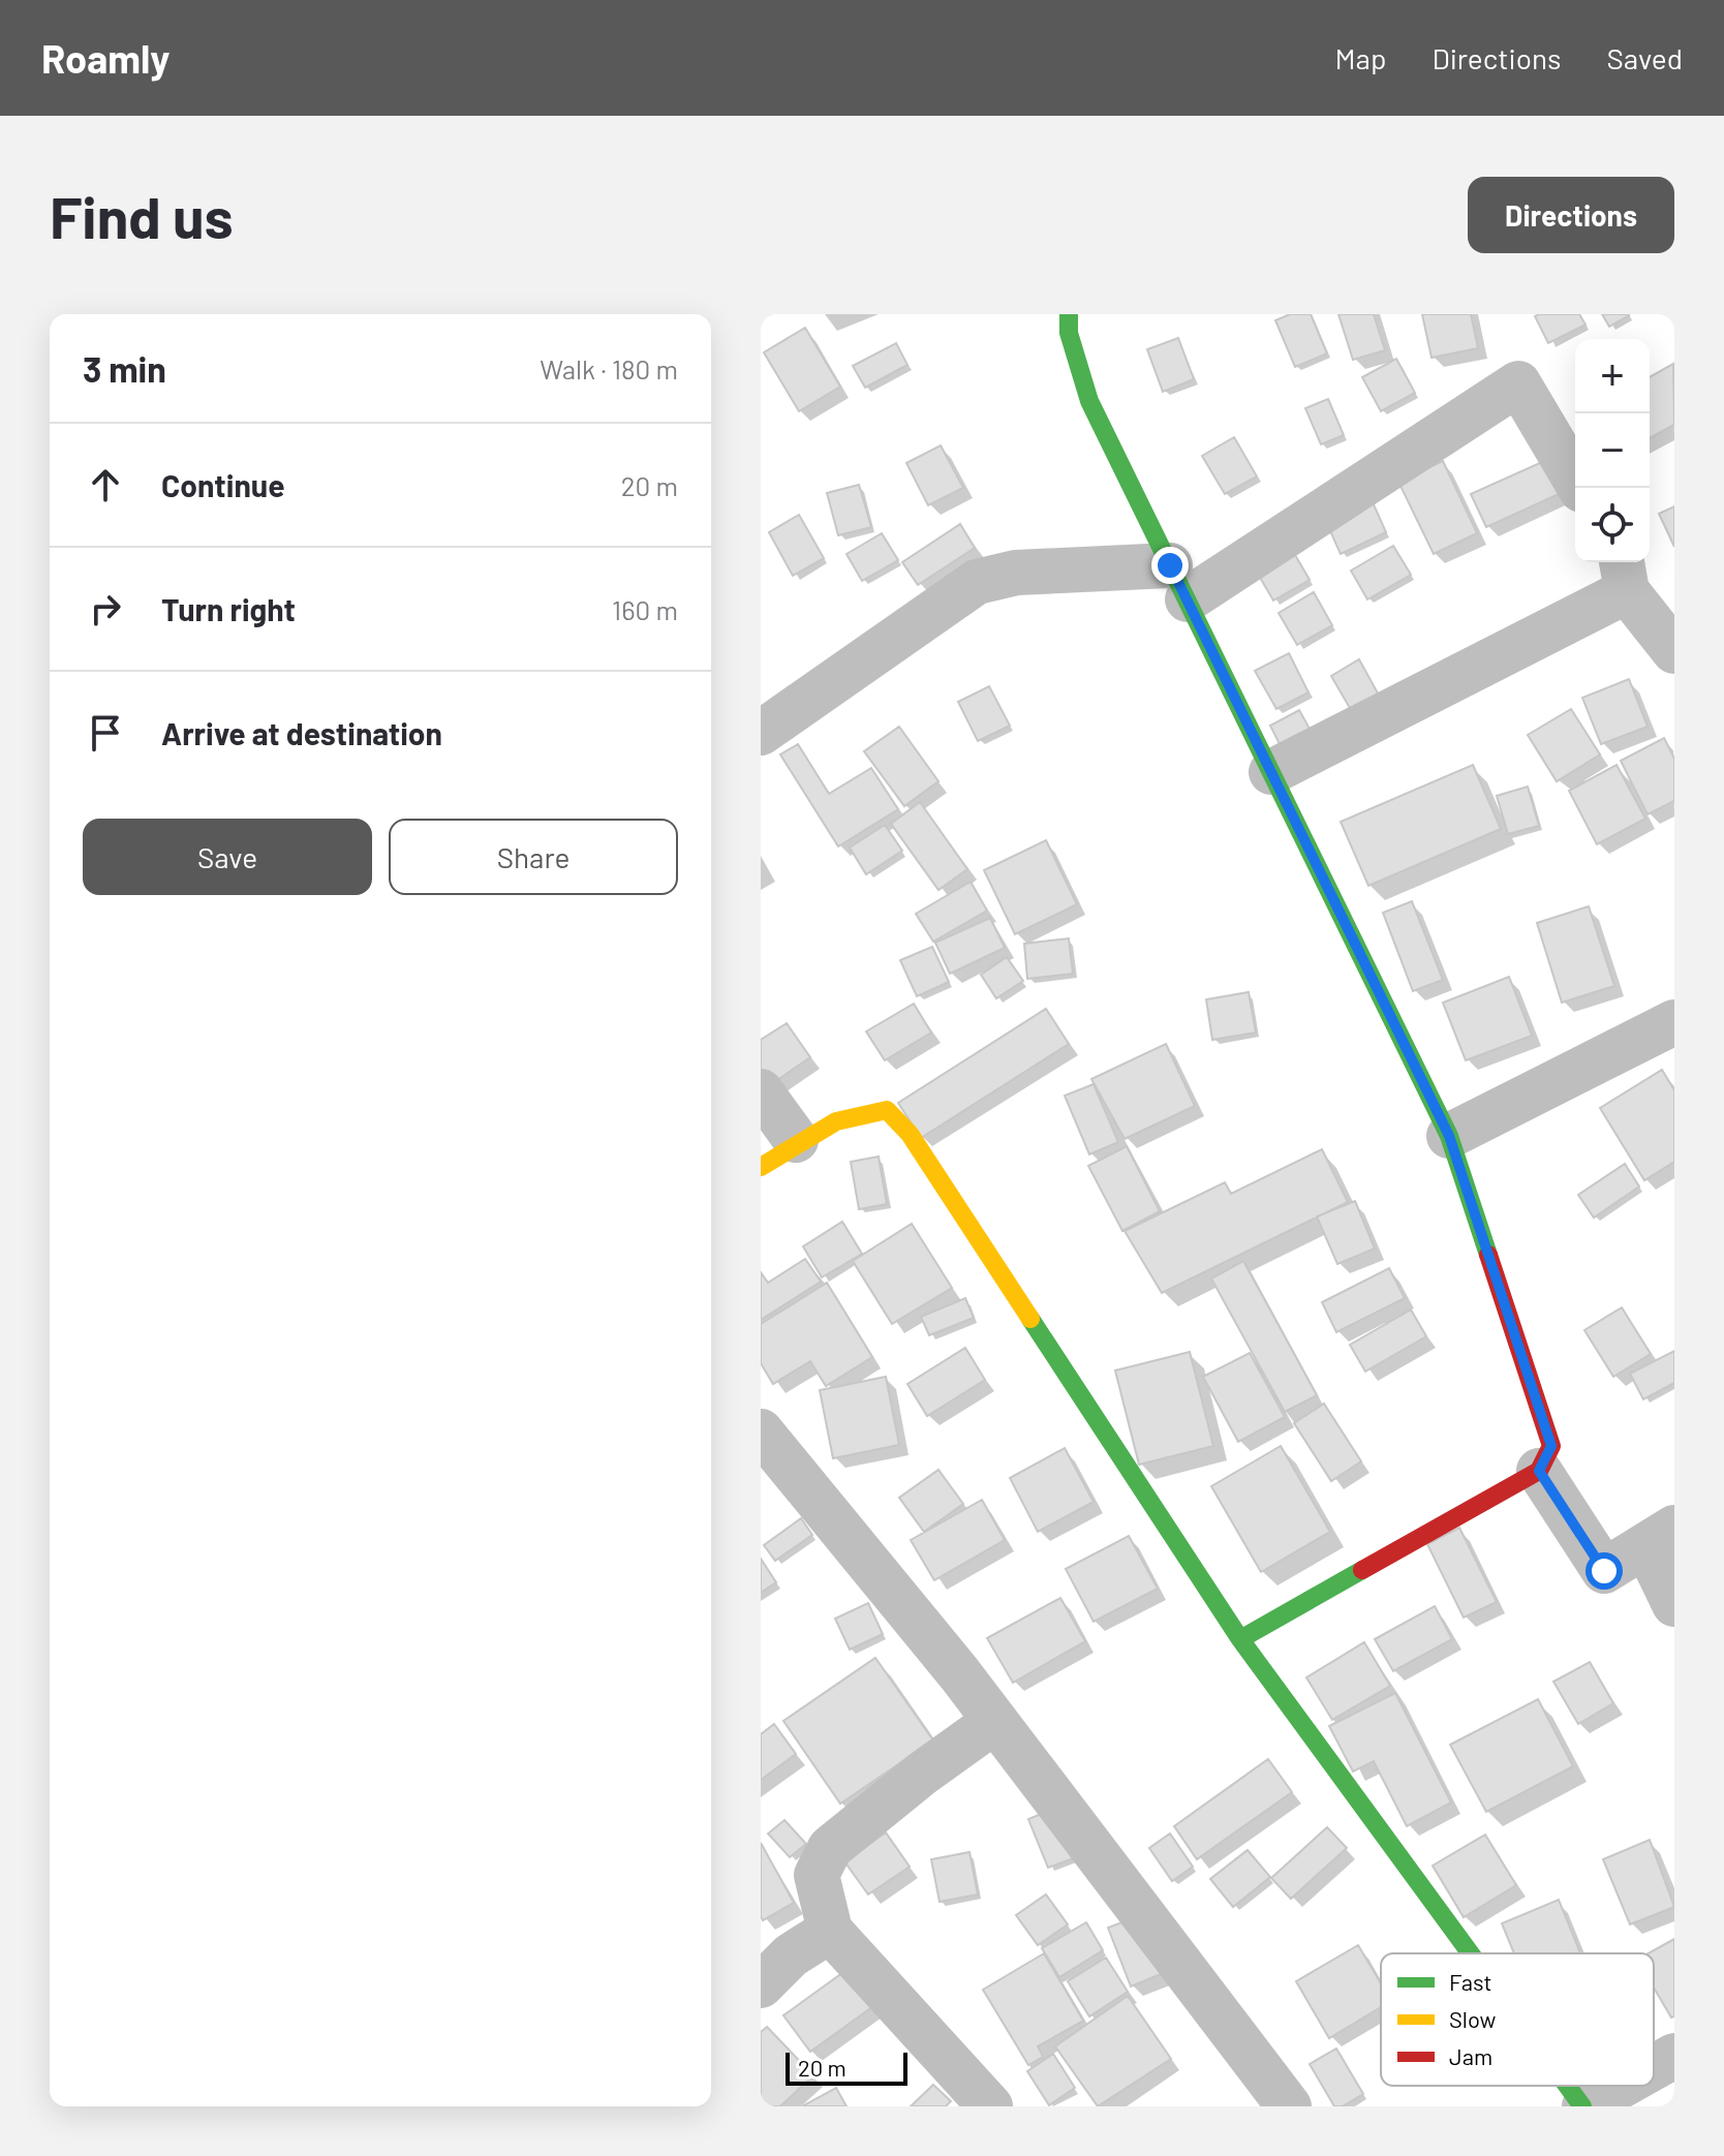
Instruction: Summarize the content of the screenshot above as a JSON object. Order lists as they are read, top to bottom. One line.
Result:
{"legend":["Fast","Slow","Jam"],"scale_bar":"20 m","page":{"header":"Roamly","nav":["Map","Directions","Saved"],"buttons":["Directions",["Save","Share"]],"title":"Find us","heading":["3 min","Walk · 180 m"],"map_buttons":["+","−"],"list":[["Continue","20 m"],["Turn right","160 m"],"Arrive at destination"],"scale":"20 m"}}
